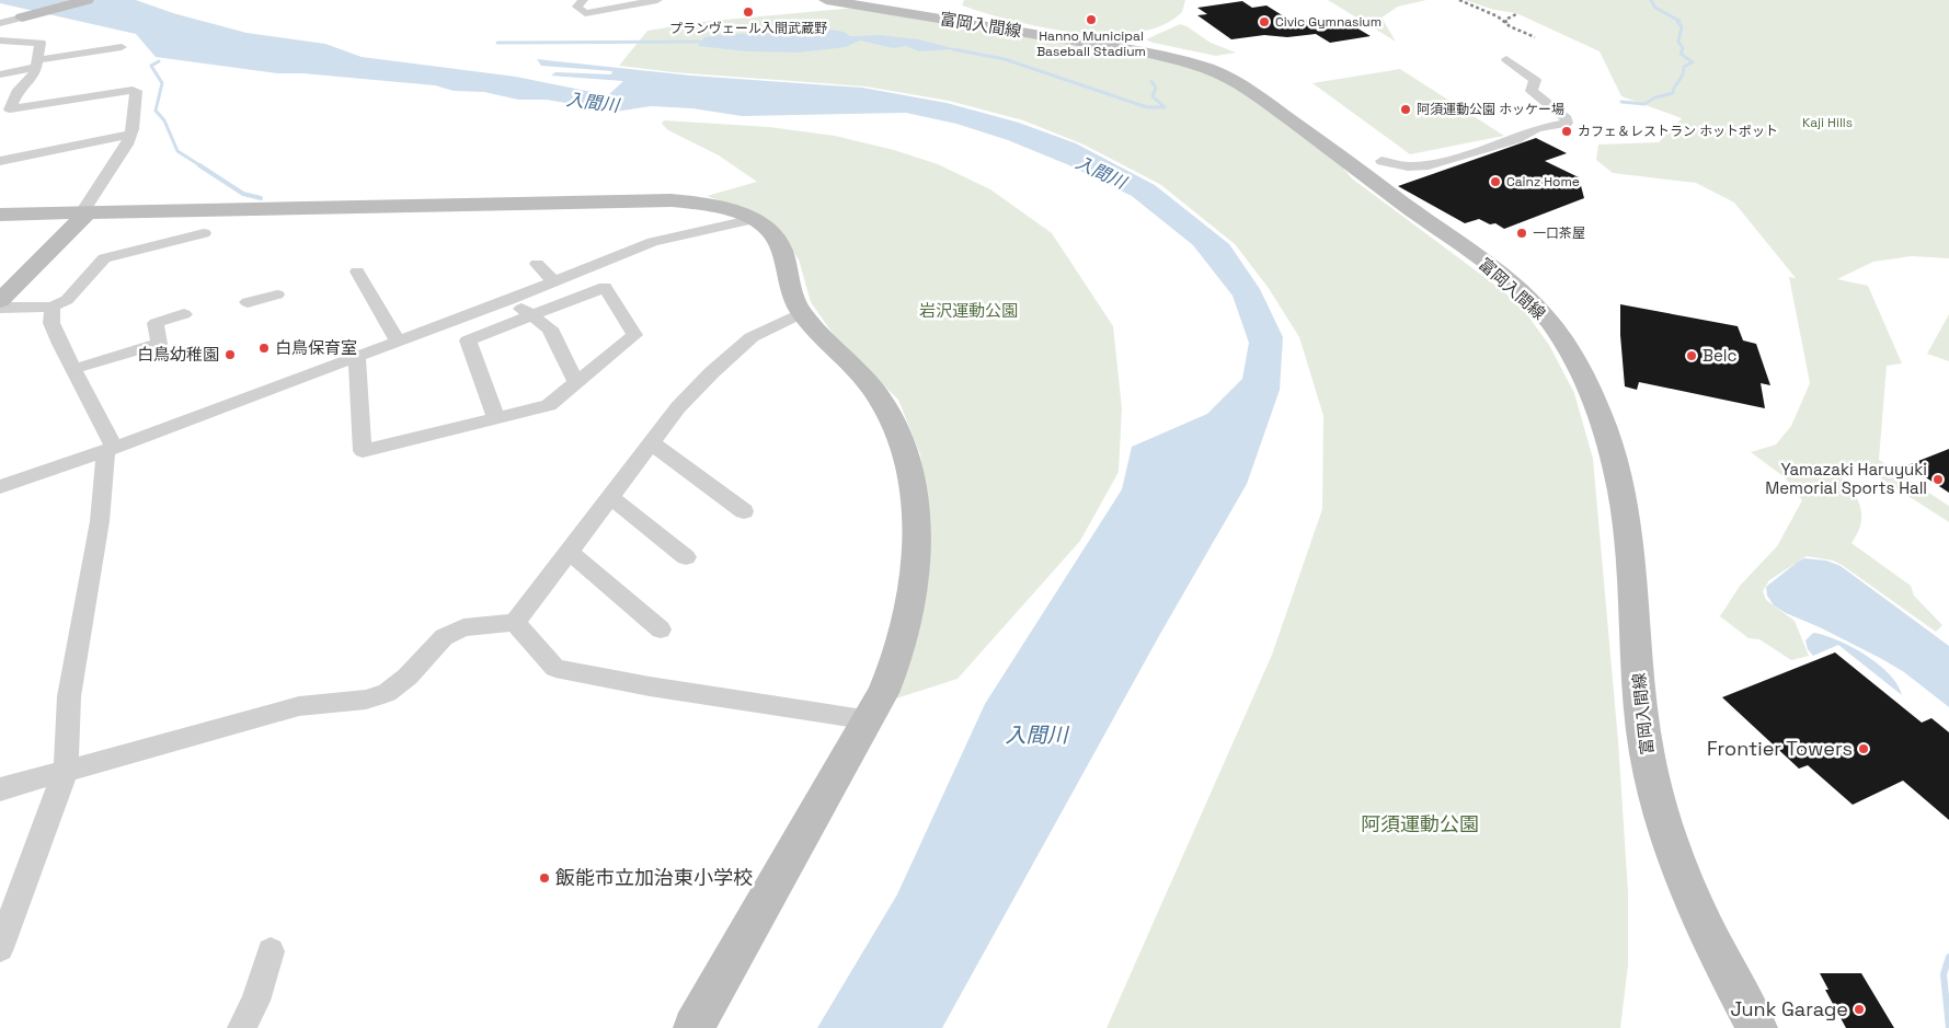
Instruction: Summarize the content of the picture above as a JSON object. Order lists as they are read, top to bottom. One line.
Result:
{"streets":{"street":["富岡入間線"]},"water":["入間川"],"parks":["Kaji Hills","岩沢運動公園","阿須運動公園"],"places":["プランヴェール入間武蔵野","Hanno Municipal Baseball Stadium","Civic Gymnasium","阿須運動公園 ホッケー場","カフェ＆レストラン ホットポット","Cainz Home","一口茶屋","白鳥保育室","白鳥幼稚園","Belc","Yamazaki Haruyuki Memorial Sports Hall","Frontier Towers","飯能市立加治東小学校","Junk Garage"]}
